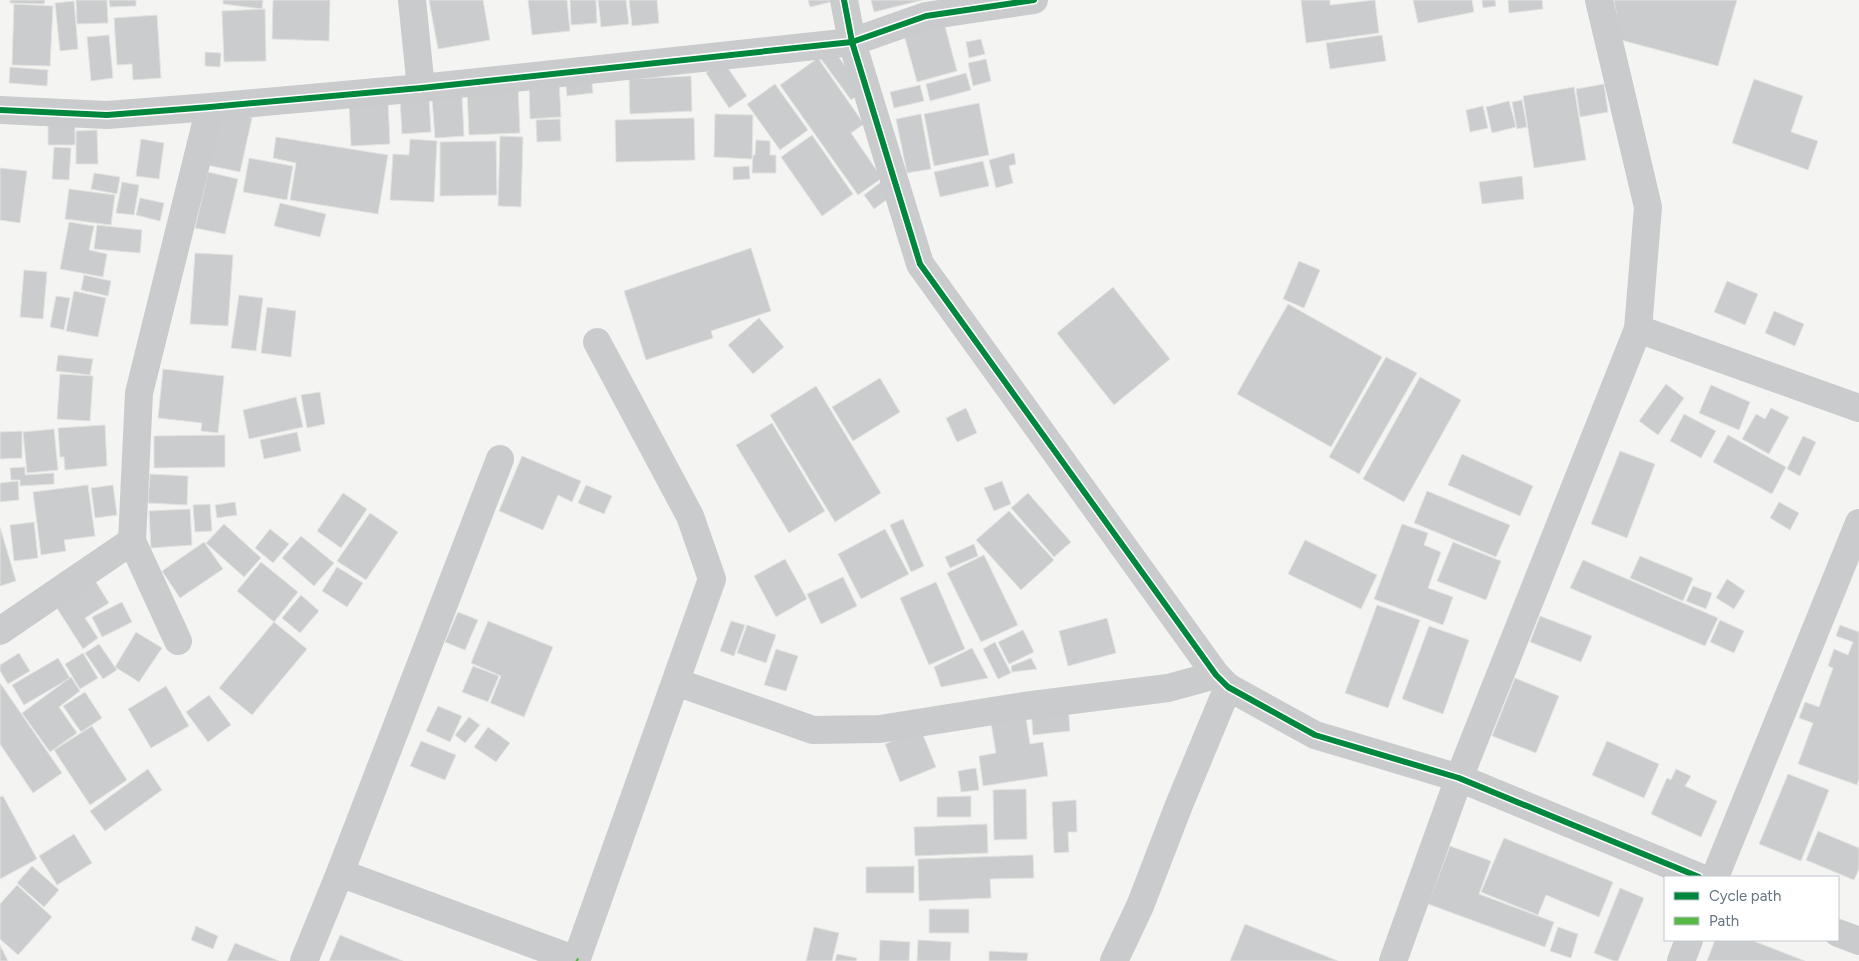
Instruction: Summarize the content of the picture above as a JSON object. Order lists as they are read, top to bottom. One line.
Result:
{"legend":["Cycle path","Path"]}
